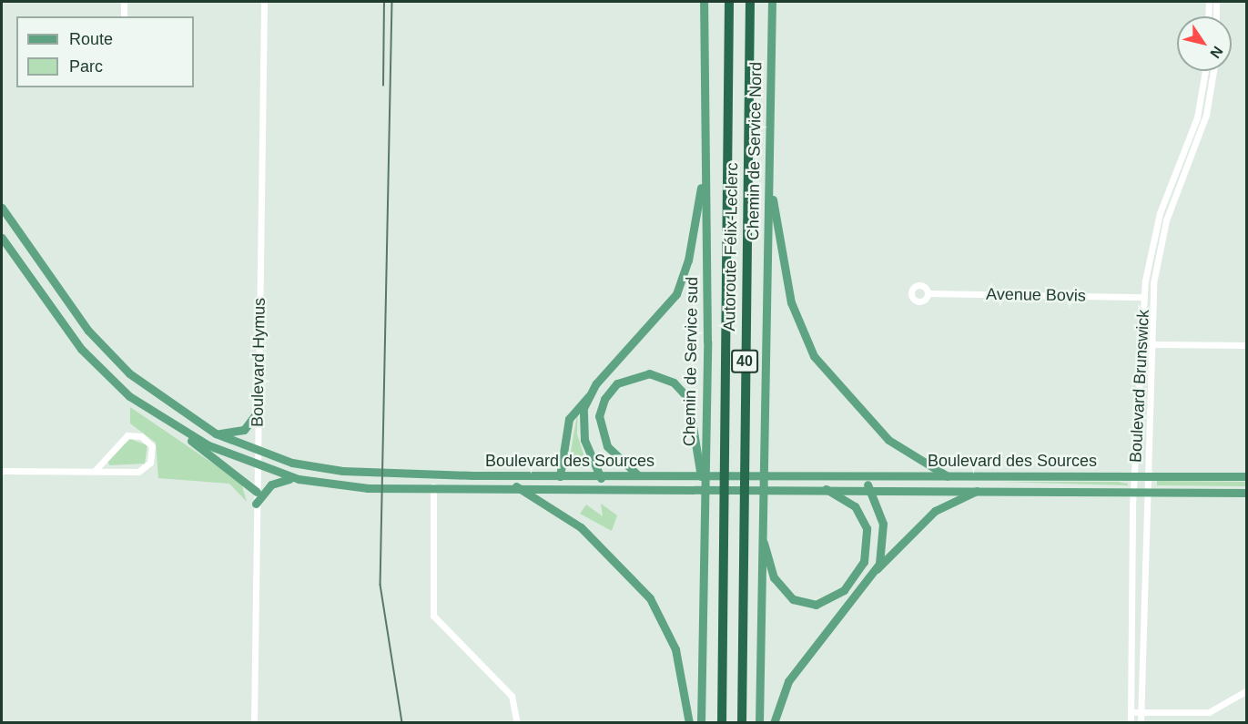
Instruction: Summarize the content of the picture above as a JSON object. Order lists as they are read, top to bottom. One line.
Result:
{"streets":{"highway":["Autoroute Félix-Leclerc","40"],"main road":["Chemin de Service Nord","Chemin de Service sud","Boulevard des Sources"],"street":["Avenue Bovis","Boulevard Hymus","Boulevard Brunswick"]},"crossings":[["Avenue Bovis","Boulevard Brunswick"],["Boulevard Hymus","Boulevard des Sources"],["Boulevard Brunswick","Boulevard des Sources"]],"legend":["Route","Parc"],"north":"bottom right"}
